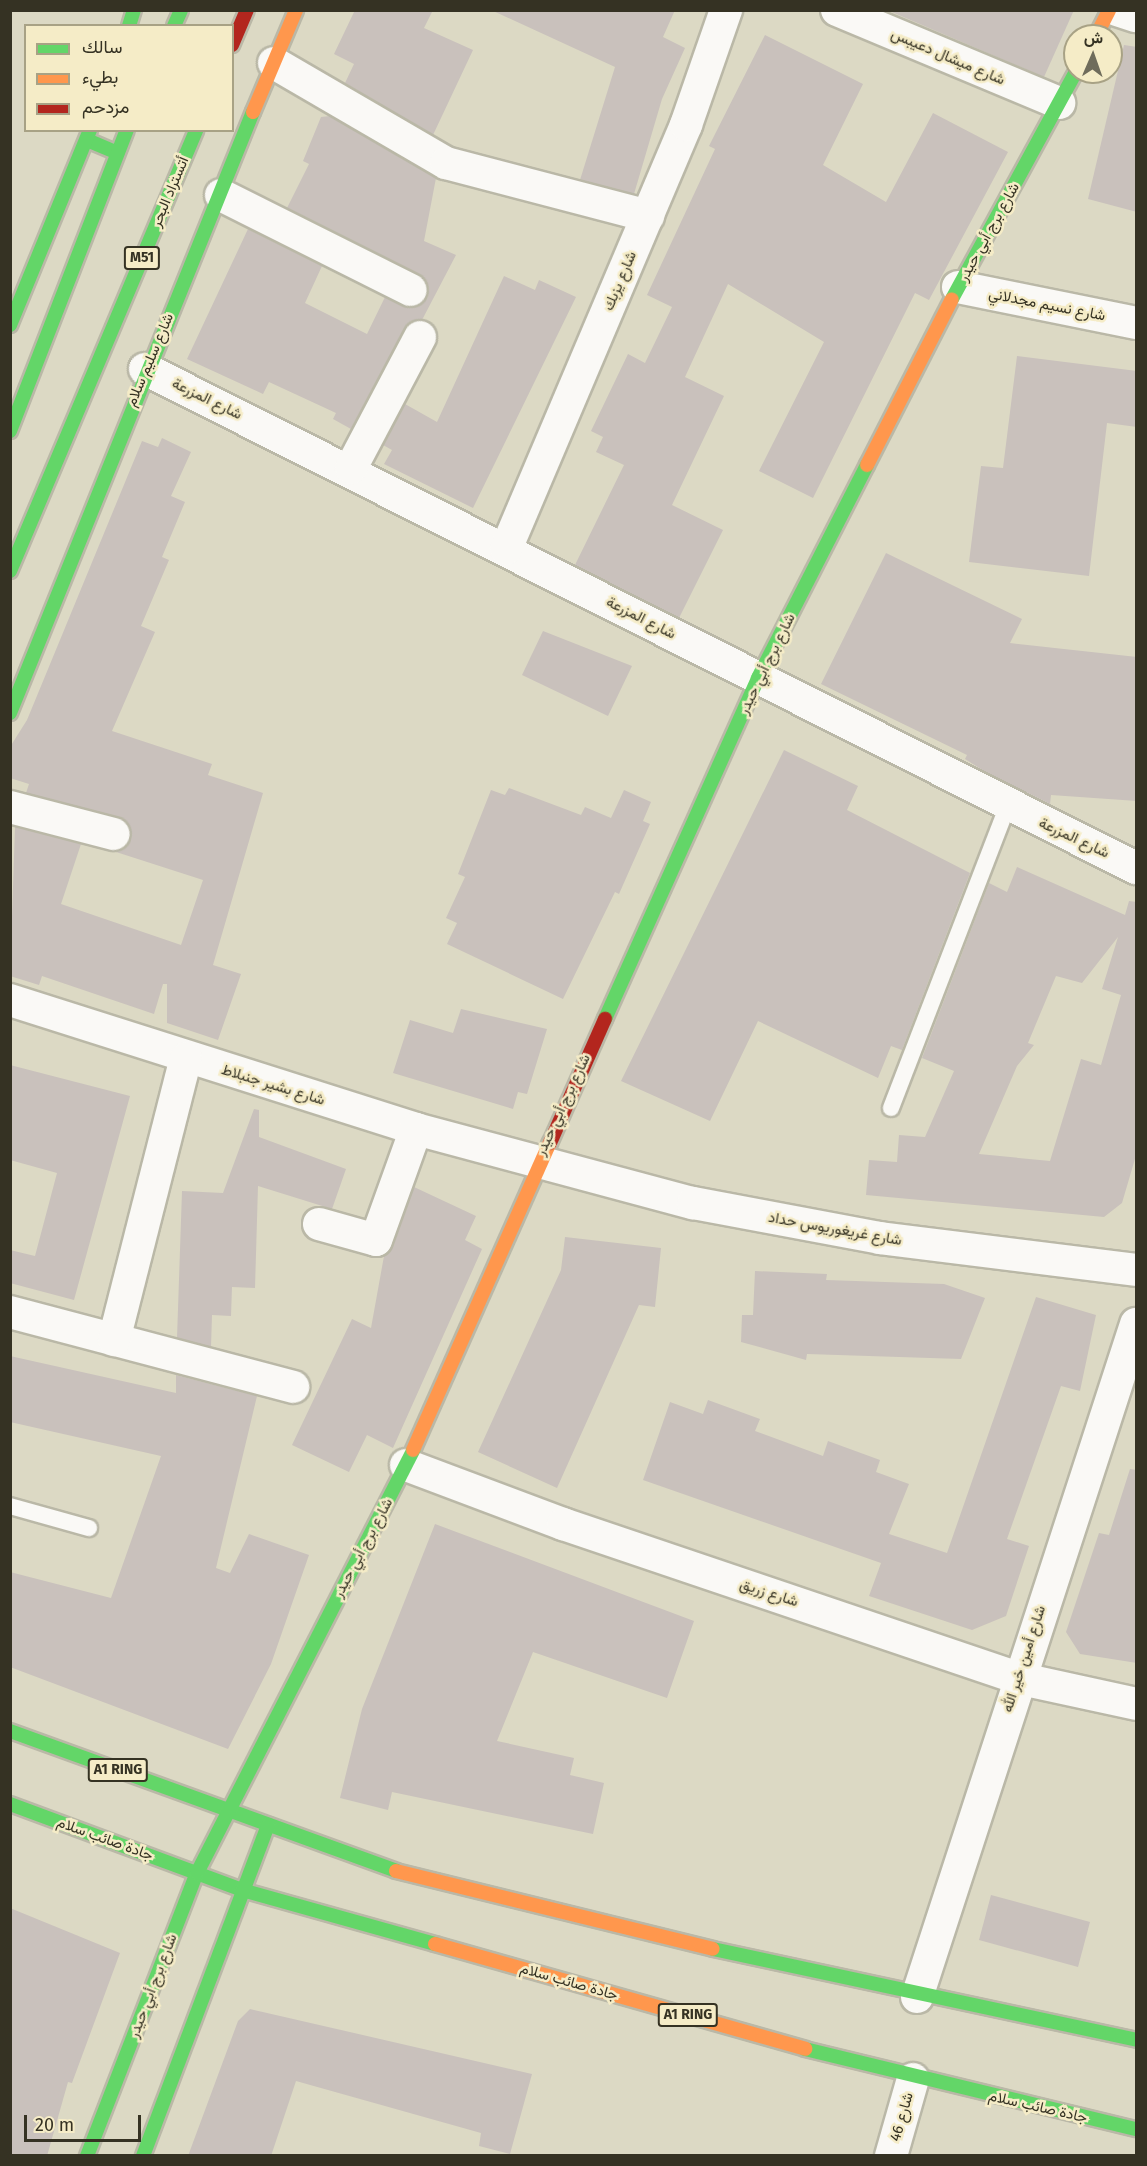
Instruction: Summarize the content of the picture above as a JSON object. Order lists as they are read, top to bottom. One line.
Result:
{"streets":{"main road":["أتستراد البحر","شارع برج أبي حيدر","M51","شارع سليم سلام","A1 RING","جادة صائب سلام"],"street":["شارع ميشال دعيبس","شارع يزبك","شارع نسيم مجدلاني","شارع المزرعة","شارع بشير جنبلاط","شارع غريغوريوس حداد","شارع زريق","شارع أمين خير الله","شارع 46"]},"crossings":[["شارع ميشال دعيبس","شارع برج أبي حيدر"],["شارع برج أبي حيدر","شارع نسيم مجدلاني"],["شارع برج أبي حيدر","شارع المزرعة"],["شارع برج أبي حيدر","شارع بشير جنبلاط"],["شارع برج أبي حيدر","شارع غريغوريوس حداد"],["شارع برج أبي حيدر","شارع زريق"],["شارع برج أبي حيدر","A1 RING"],["شارع برج أبي حيدر","جادة صائب سلام"],["شارع يزبك","شارع المزرعة"],["شارع سليم سلام","شارع المزرعة"],["شارع بشير جنبلاط","شارع غريغوريوس حداد"],["شارع زريق","شارع أمين خير الله"],["شارع أمين خير الله","A1 RING"],["جادة صائب سلام","شارع 46"]],"legend":["سالك","بطيء","مزدحم"],"scale_bar":"20 m","north":"top"}
